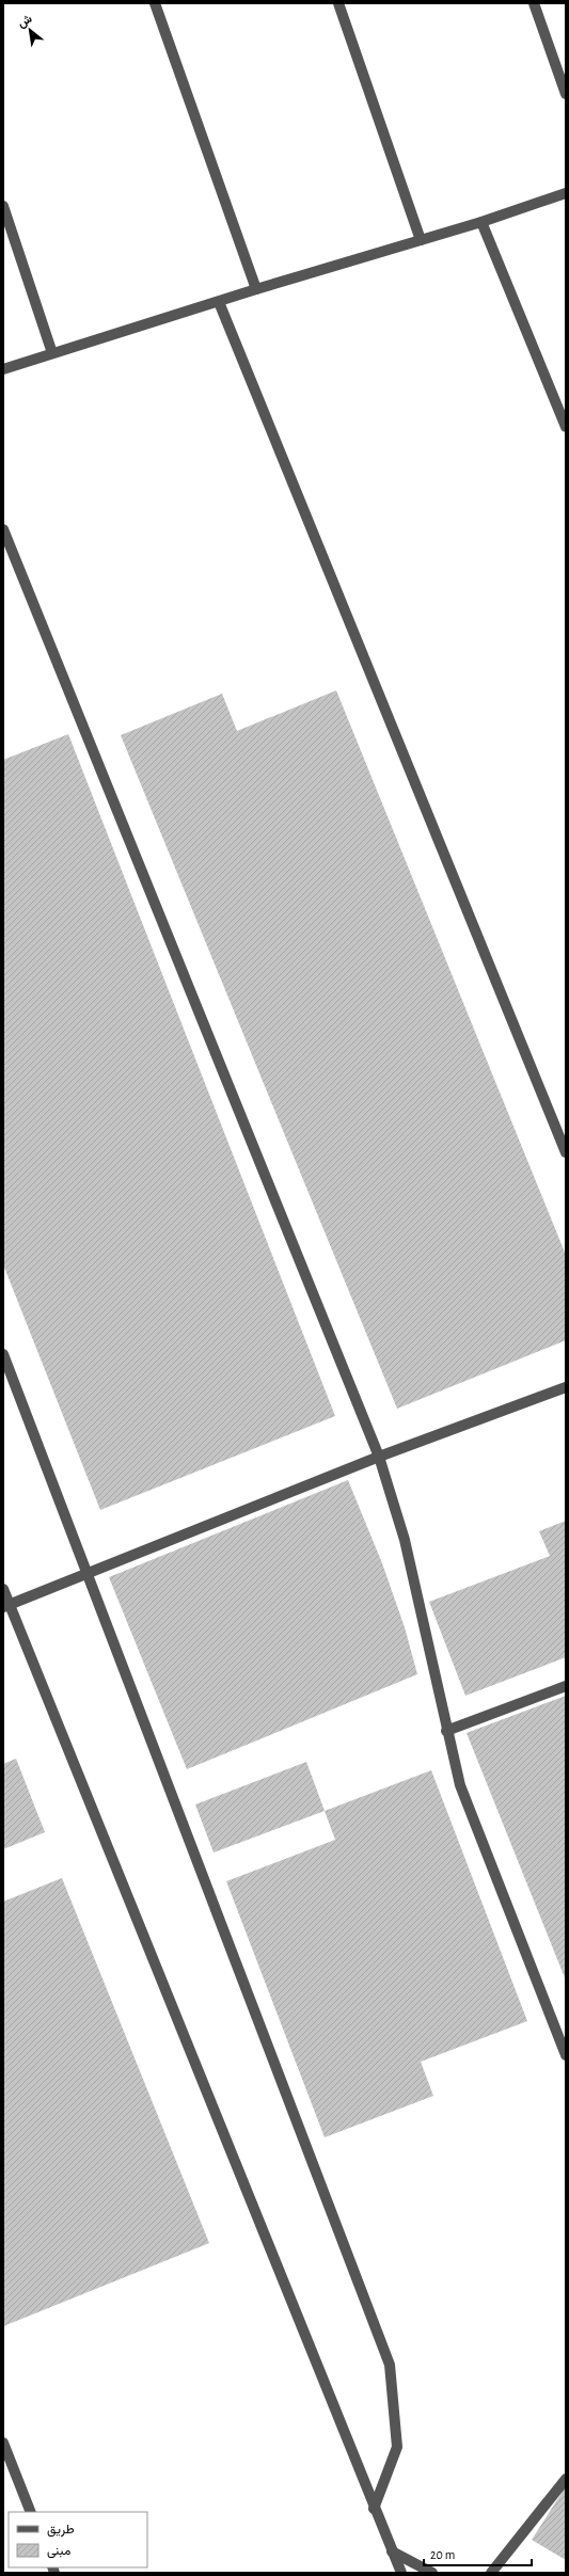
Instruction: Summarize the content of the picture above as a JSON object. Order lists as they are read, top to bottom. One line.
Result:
{"legend":["طريق","مبنى"],"scale_bar":"20 m","north":"top left"}
